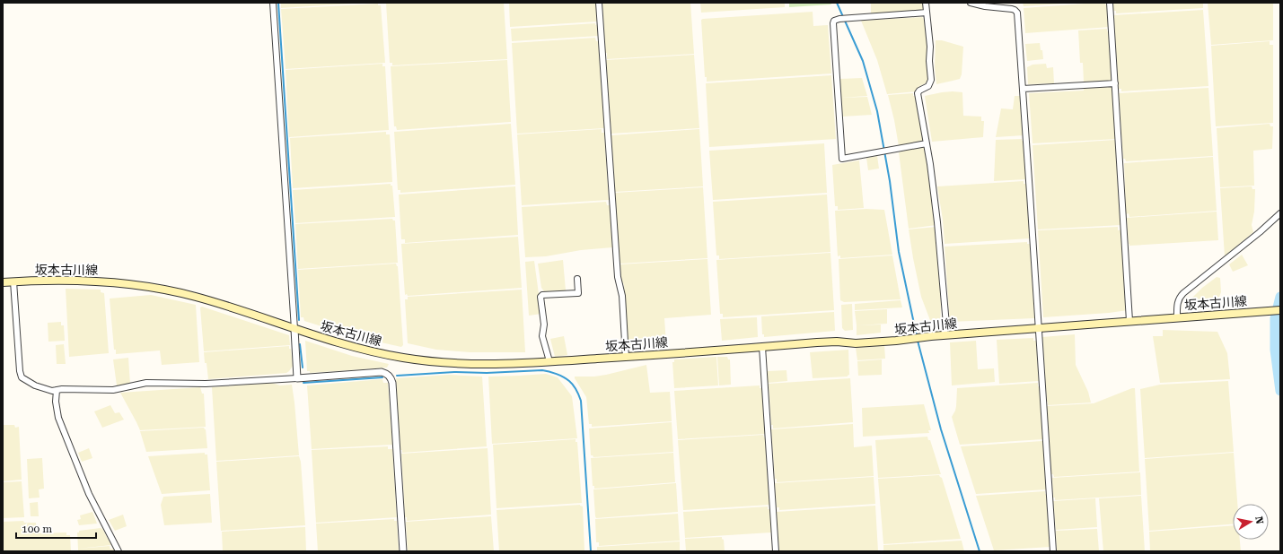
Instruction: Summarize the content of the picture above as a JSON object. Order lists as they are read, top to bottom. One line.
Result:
{"streets":{"main road":["坂本古川線"]},"scale_bar":"100 m","north":"right"}
